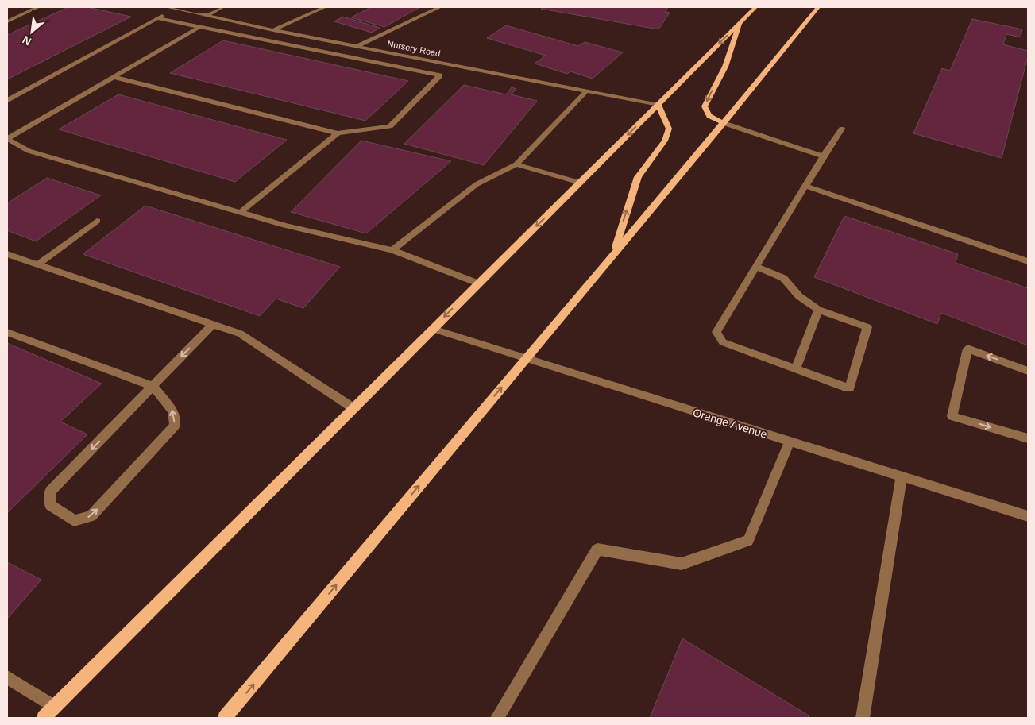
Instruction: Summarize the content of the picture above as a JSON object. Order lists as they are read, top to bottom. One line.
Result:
{"streets":{"street":["Nursery Road","Orange Avenue"]},"north":"bottom left"}
